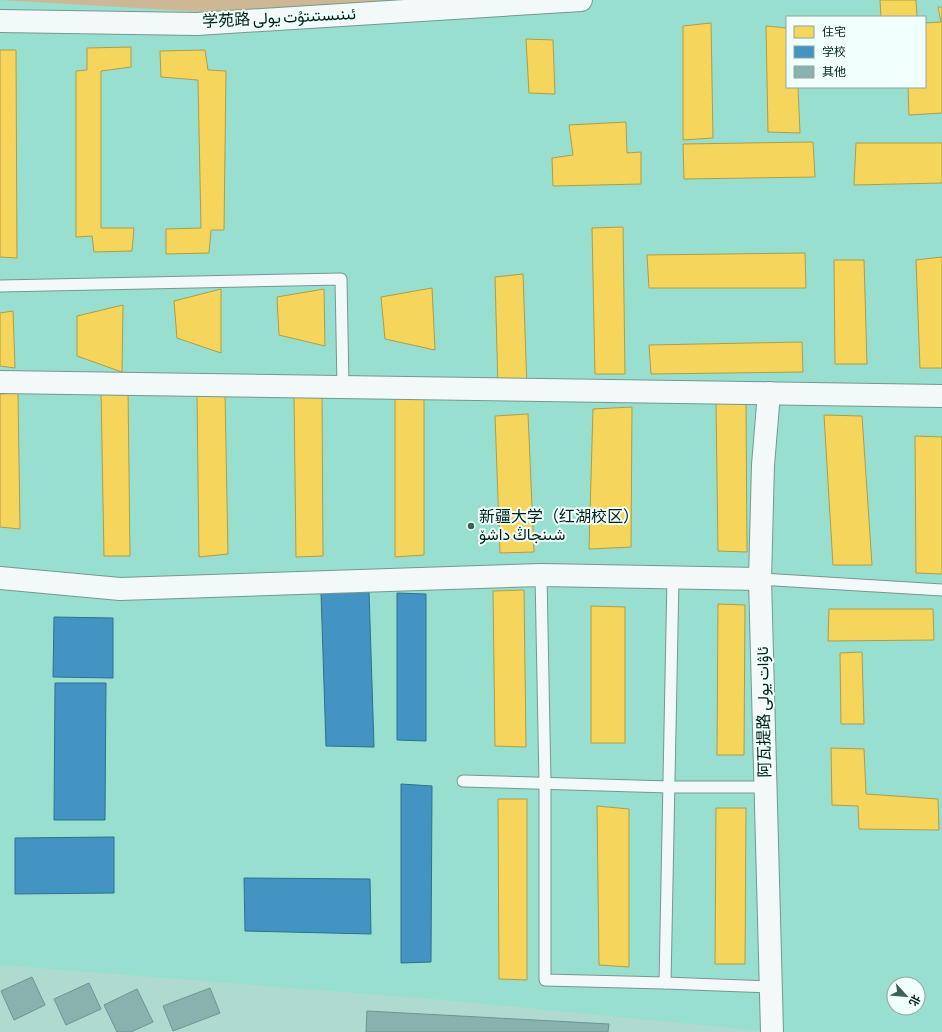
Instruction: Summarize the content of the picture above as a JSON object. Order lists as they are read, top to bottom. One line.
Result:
{"streets":{"street":["学苑路 ئىنىستىتۇت يولى","阿瓦提路 ئاۋات يولى"]},"places":["新疆大学（红湖校区） شىنجاڭ داشۆ"],"legend":["住宅","学校","其他"],"north":"bottom right"}
